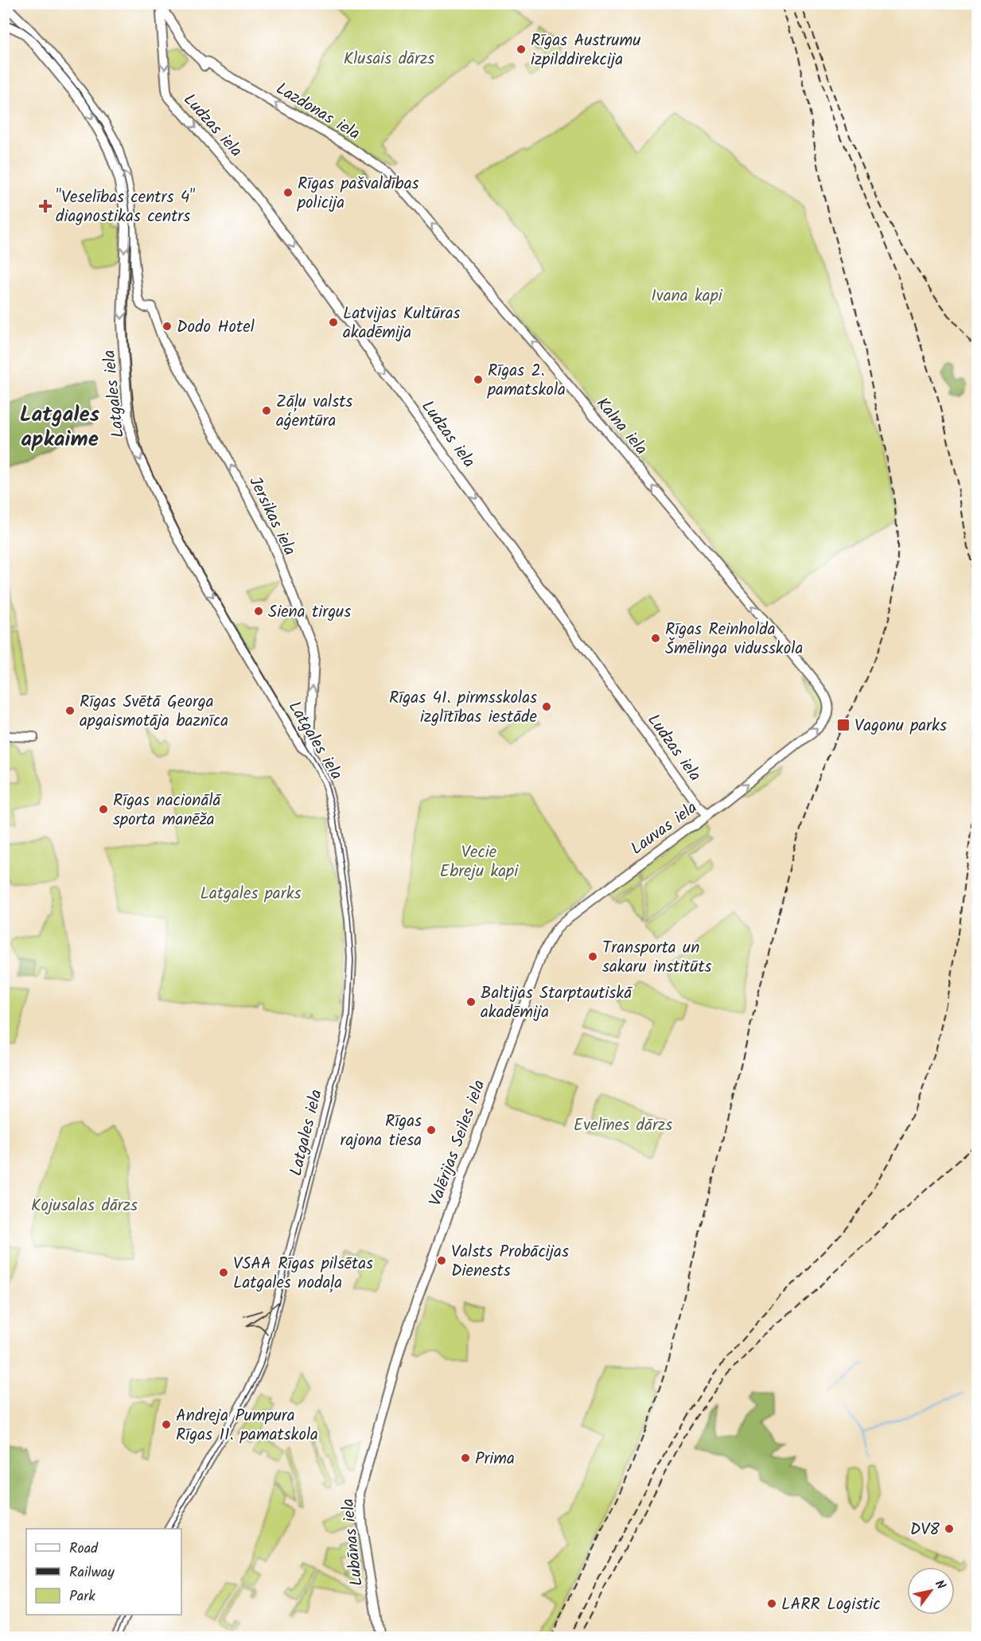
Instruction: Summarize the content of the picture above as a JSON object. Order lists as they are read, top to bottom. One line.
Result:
{"streets":{"street":["Lazdonas iela","Ludzas iela","Latgales iela","Kalna iela","Jersikas iela","Lauvas iela","Valērijas Seiles iela","Lubānas iela"]},"crossings":[["Lazdonas iela","Kalna iela"],["Ludzas iela","Lauvas iela"],["Latgales iela","Jersikas iela"],["Kalna iela","Lauvas iela"],["Lauvas iela","Valērijas Seiles iela"],["Valērijas Seiles iela","Lubānas iela"]],"one_way":["Lazdonas iela","Ludzas iela","Latgales iela","Kalna iela","Jersikas iela","Lauvas iela"],"districts":["Latgales apkaime"],"parks":["Klusais dārzs","Ivana kapi","Vecie Ebreju kapi","Latgales parks","Evelīnes dārzs","Kojusalas dārzs"],"places":{"other":["Rīgas Austrumu izpilddirekcija","Rīgas pašvaldības policija","Latvijas Kultūras akadēmija","Dodo Hotel","Rīgas 2. pamatskola","Zāļu valsts aģentūra","Siena tirgus","Rīgas Reinholda Šmēlinga vidusskola","Rīgas 41. pirmsskolas izglītības iestāde","Rīgas Svētā Georga apgaismotāja baznīca","Rīgas nacionālā sporta manēža","Transporta un sakaru institūts","Baltijas Starptautiskā akadēmija","Rīgas rajona tiesa","Valsts Probācijas Dienests","VSAA Rīgas pilsētas Latgales nodaļa","Andreja Pumpura Rīgas 11. pamatskola","Prima","DV8","LARR Logistic"],"health":["\"Veselības centrs 4\" diagnostikas centrs"],"transit":["Vagonu parks"]},"legend":["Road","Railway","Park"],"north":"top right"}
